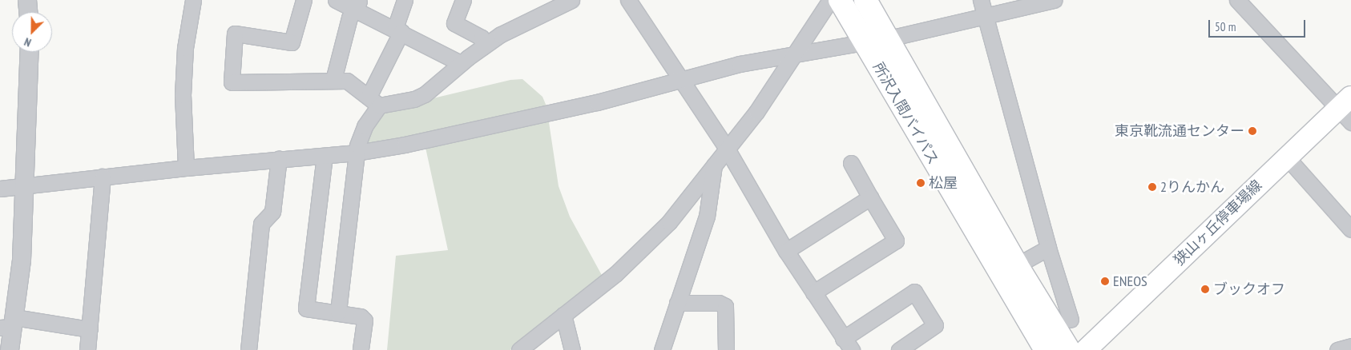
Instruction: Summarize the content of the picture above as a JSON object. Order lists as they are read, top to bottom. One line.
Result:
{"streets":{"highway":["所沢入間バイパス"],"main road":["狭山ヶ丘停車場線"]},"places":["東京靴流通センター","松屋","2りんかん","ENEOS","ブックオフ"],"scale_bar":"50 m","north":"bottom left"}
